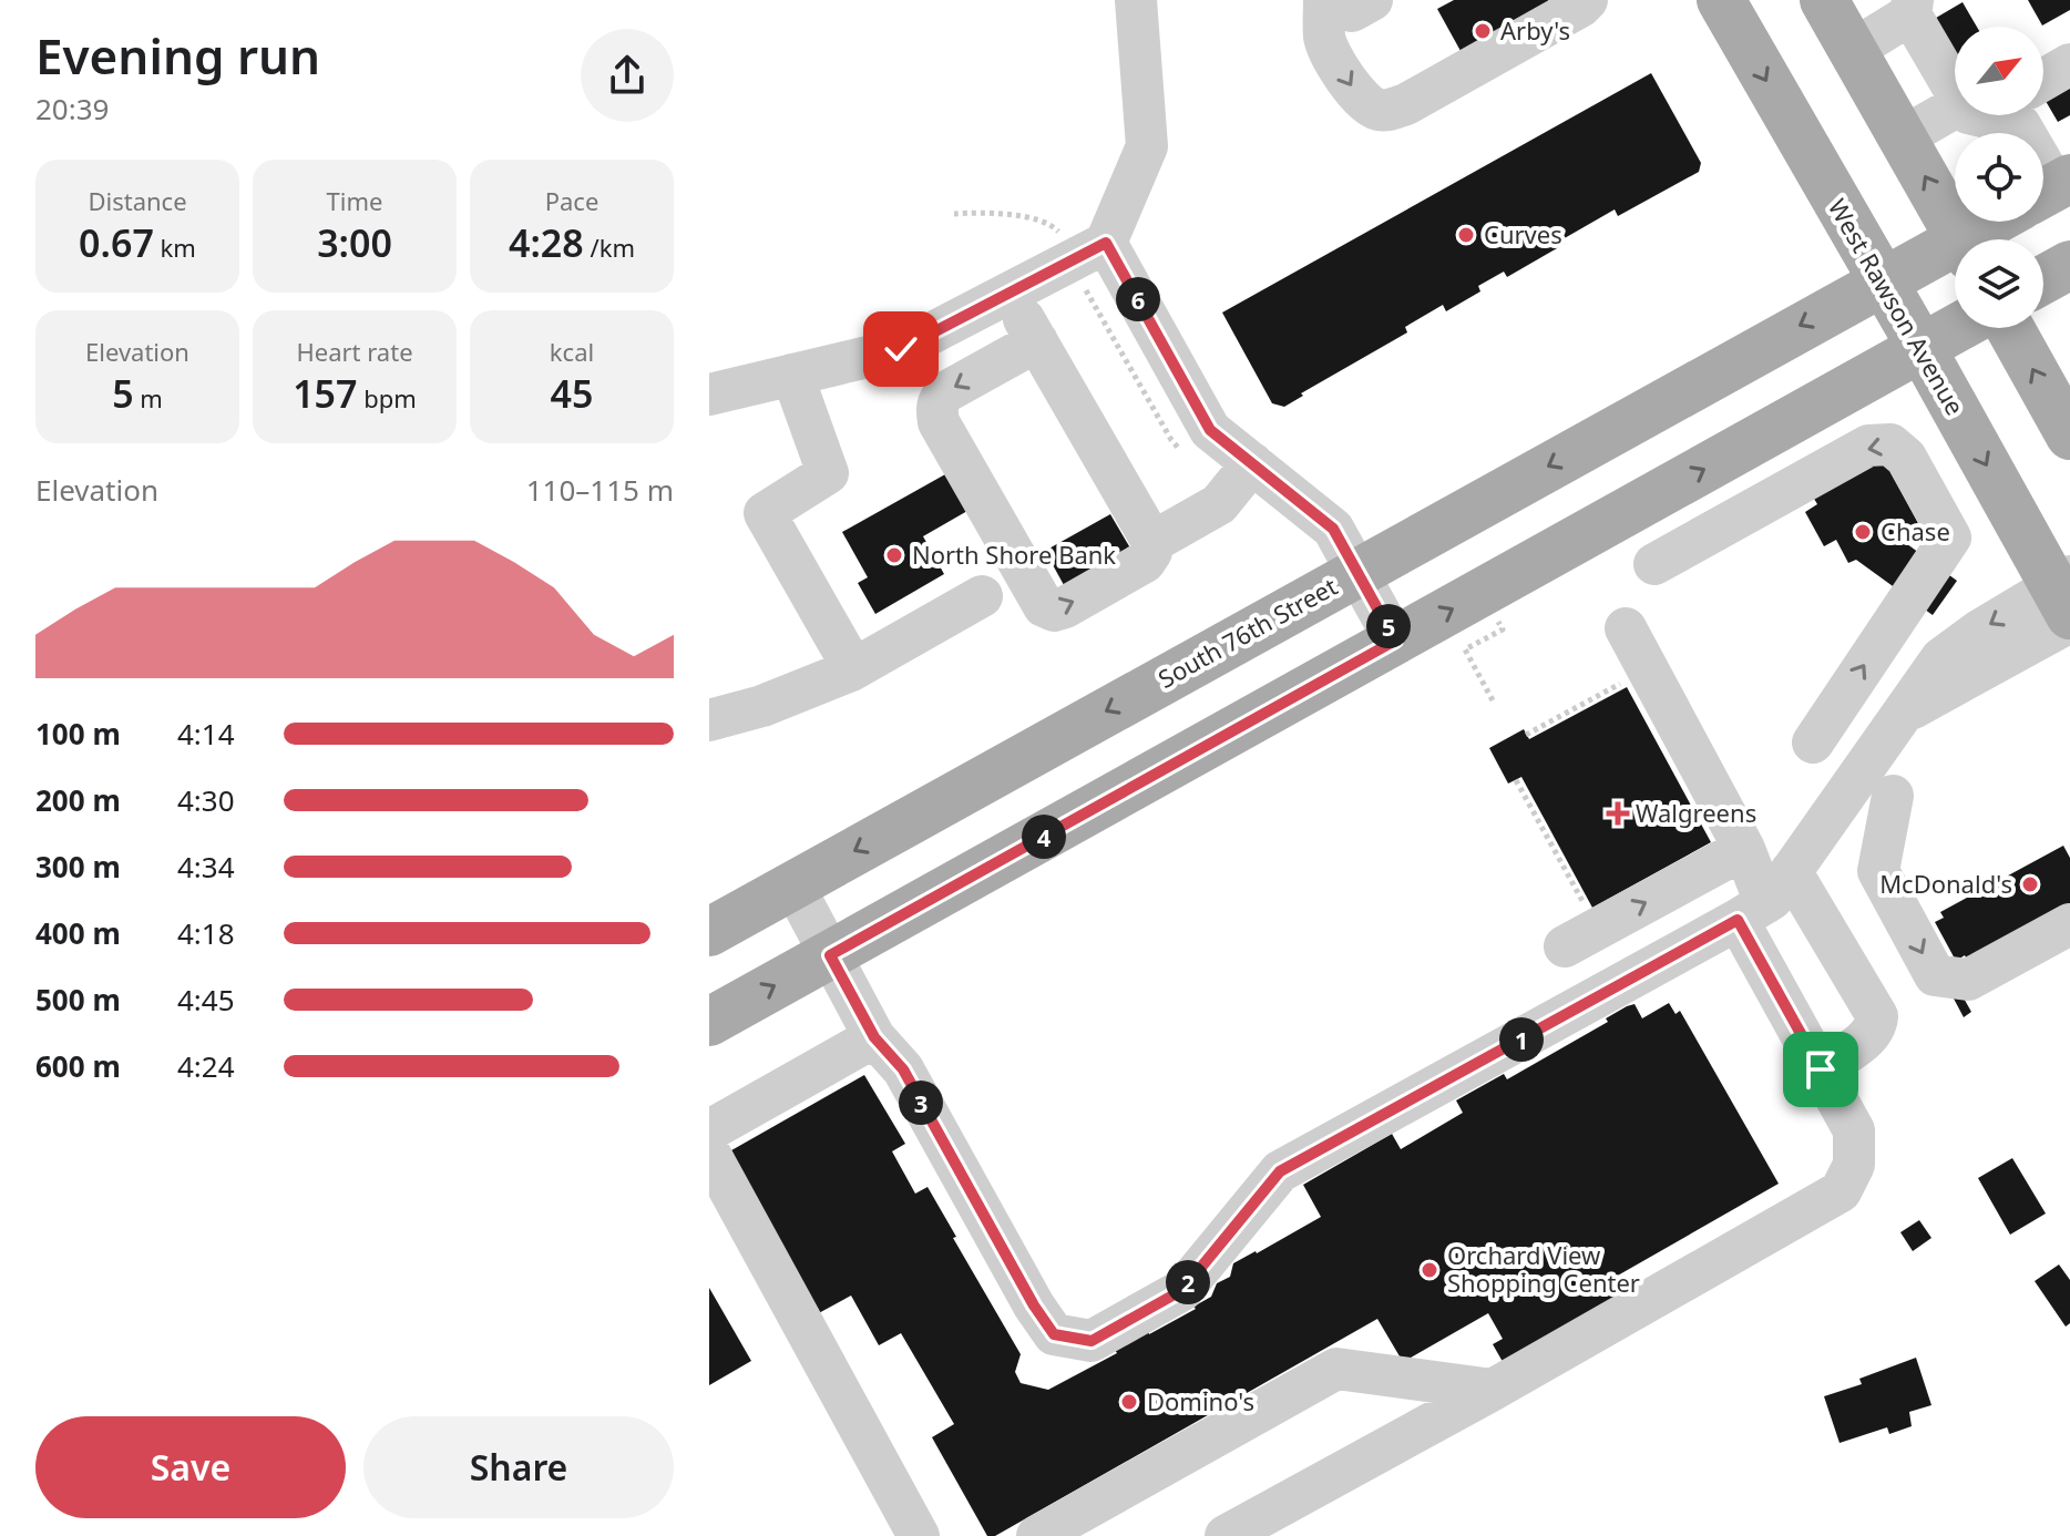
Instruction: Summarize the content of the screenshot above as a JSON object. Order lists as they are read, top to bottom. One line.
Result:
{"streets":{"main road":["West Rawson Avenue","South 76th Street"]},"crossings":[["West Rawson Avenue","South 76th Street"]],"places":{"other":["Arby's","Curves","Chase","North Shore Bank","McDonald's","Orchard View Shopping Center","Domino's"],"health":["Walgreens"]},"north":"top right","page":{"heading":["Evening run","20:39"],"stats":[["Distance","0.67 km"],["Time","3:00"],["Pace","4:28 /km"],["Elevation","5 m"],["Heart rate","157 bpm"],["kcal","45"]],"pins":["6","5","4","1","3","2"],"chart":["Elevation","110–115 m"],"list":[{"name":"100 m","note":"4:14"},{"name":"200 m","note":"4:30"},{"name":"300 m","note":"4:34"},{"name":"400 m","note":"4:18"},{"name":"500 m","note":"4:45"},{"name":"600 m","note":"4:24"}],"buttons":["Save","Share"]}}
